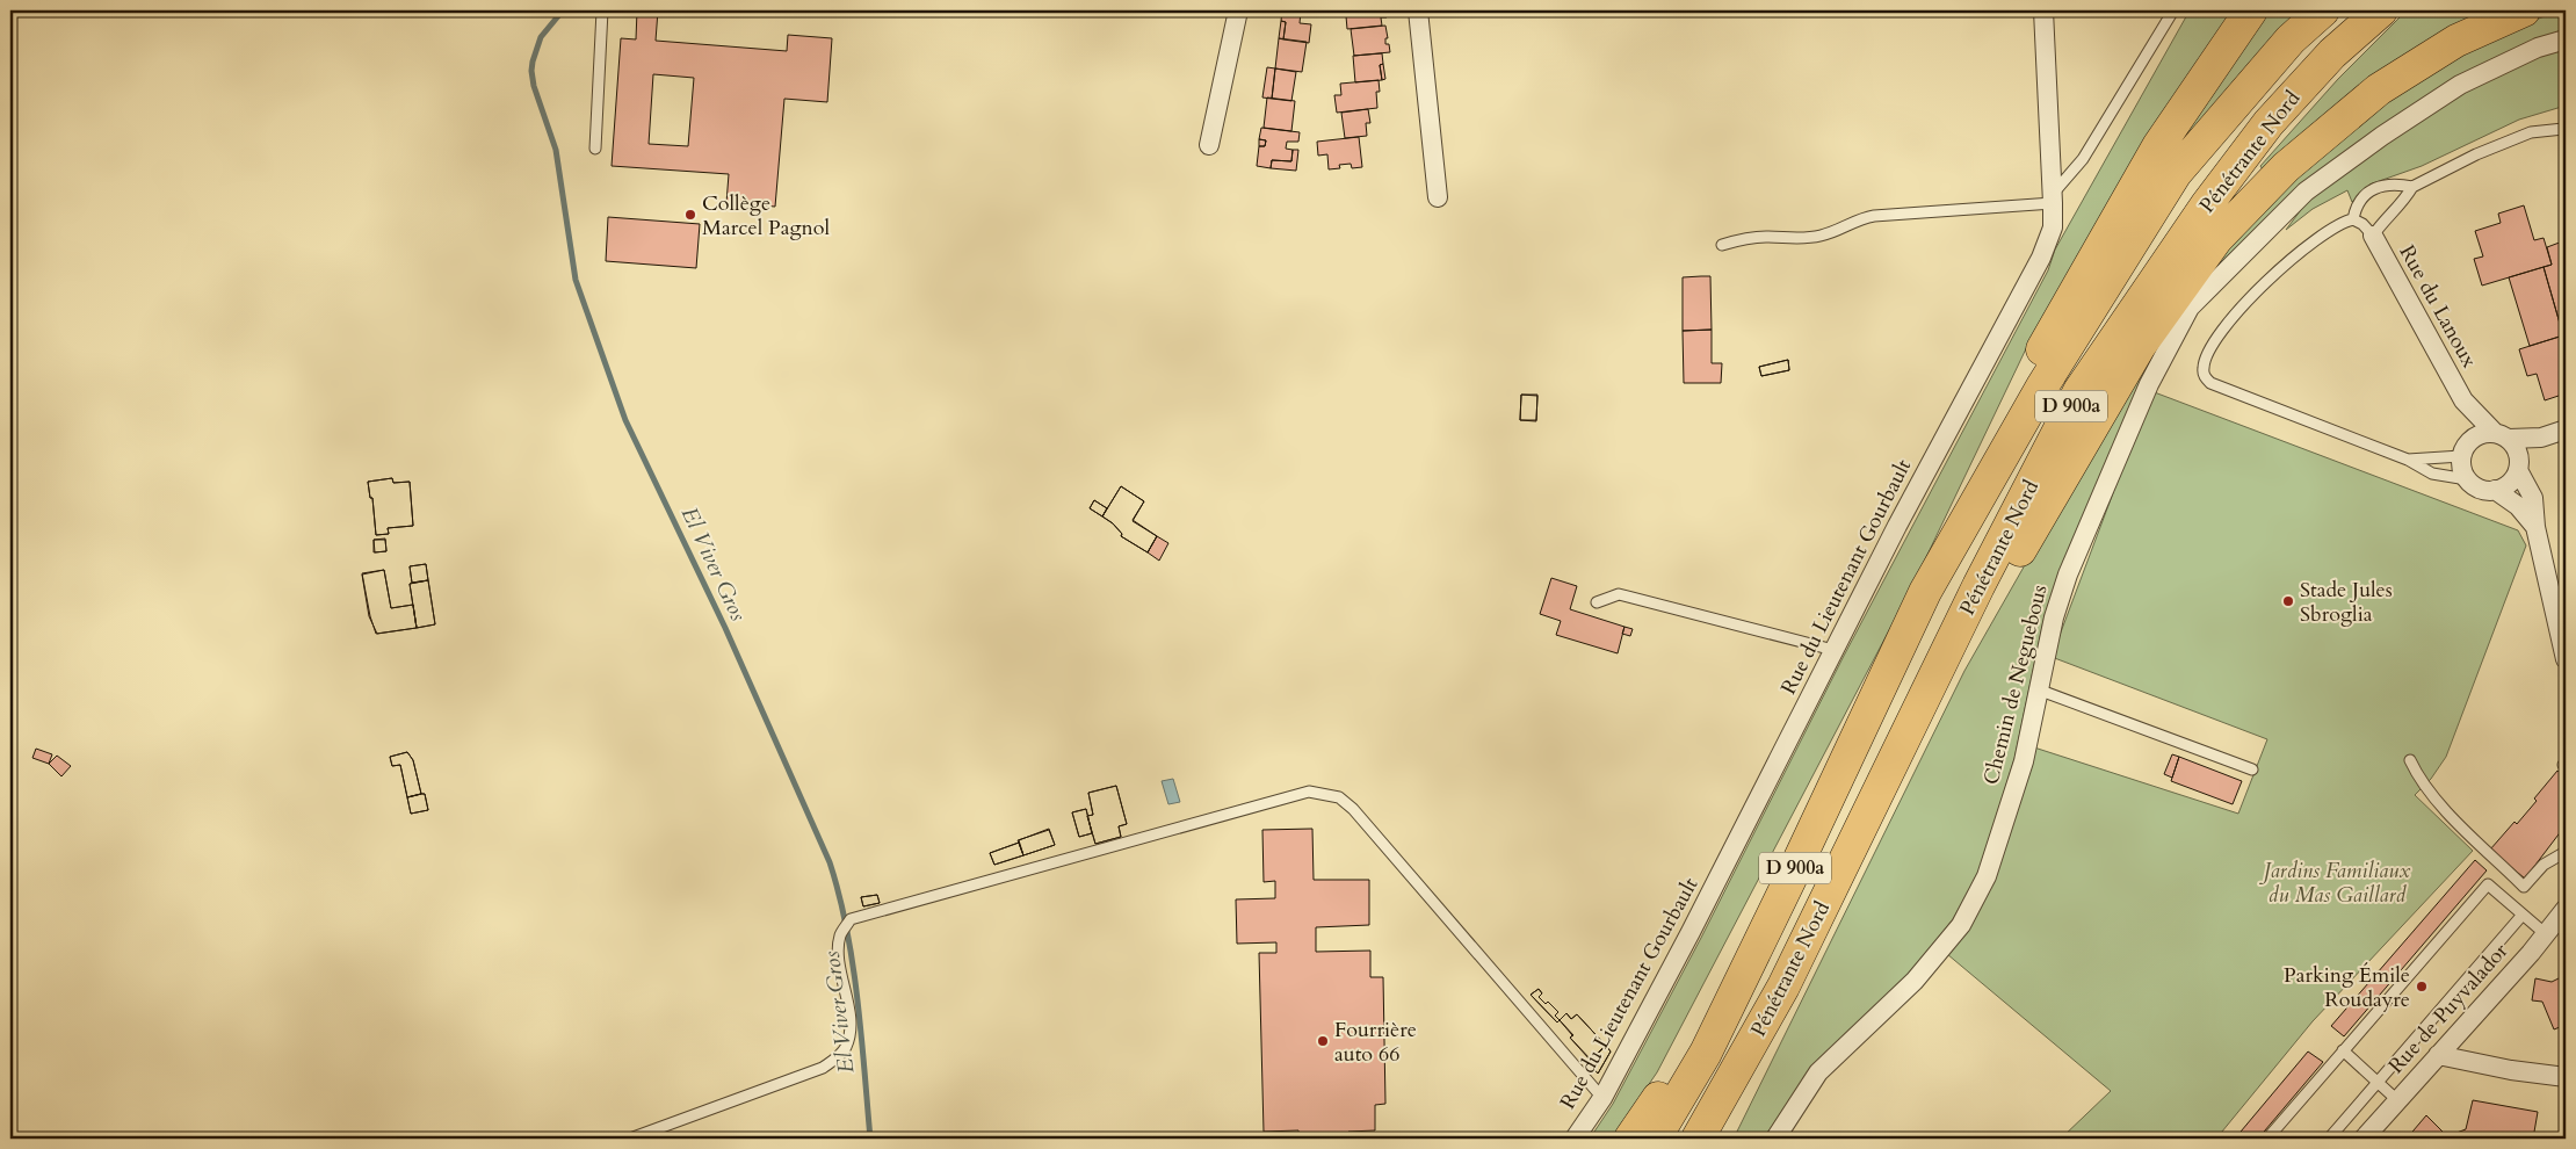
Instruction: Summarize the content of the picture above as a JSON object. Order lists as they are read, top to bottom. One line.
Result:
{"streets":{"highway":["Pénétrante Nord","D 900a"],"street":["Rue du Lanoux","Rue du Lieutenant Gourbault","Chemin de Neguebous","Rue de Puyvalador"]},"water":["El Viver Gros"],"parks":["Jardins Familiaux du Mas Gaillard"],"places":["Collège Marcel Pagnol","Stade Jules Sbroglia","Parking Émile Roudayre","Fourrière auto 66"]}
